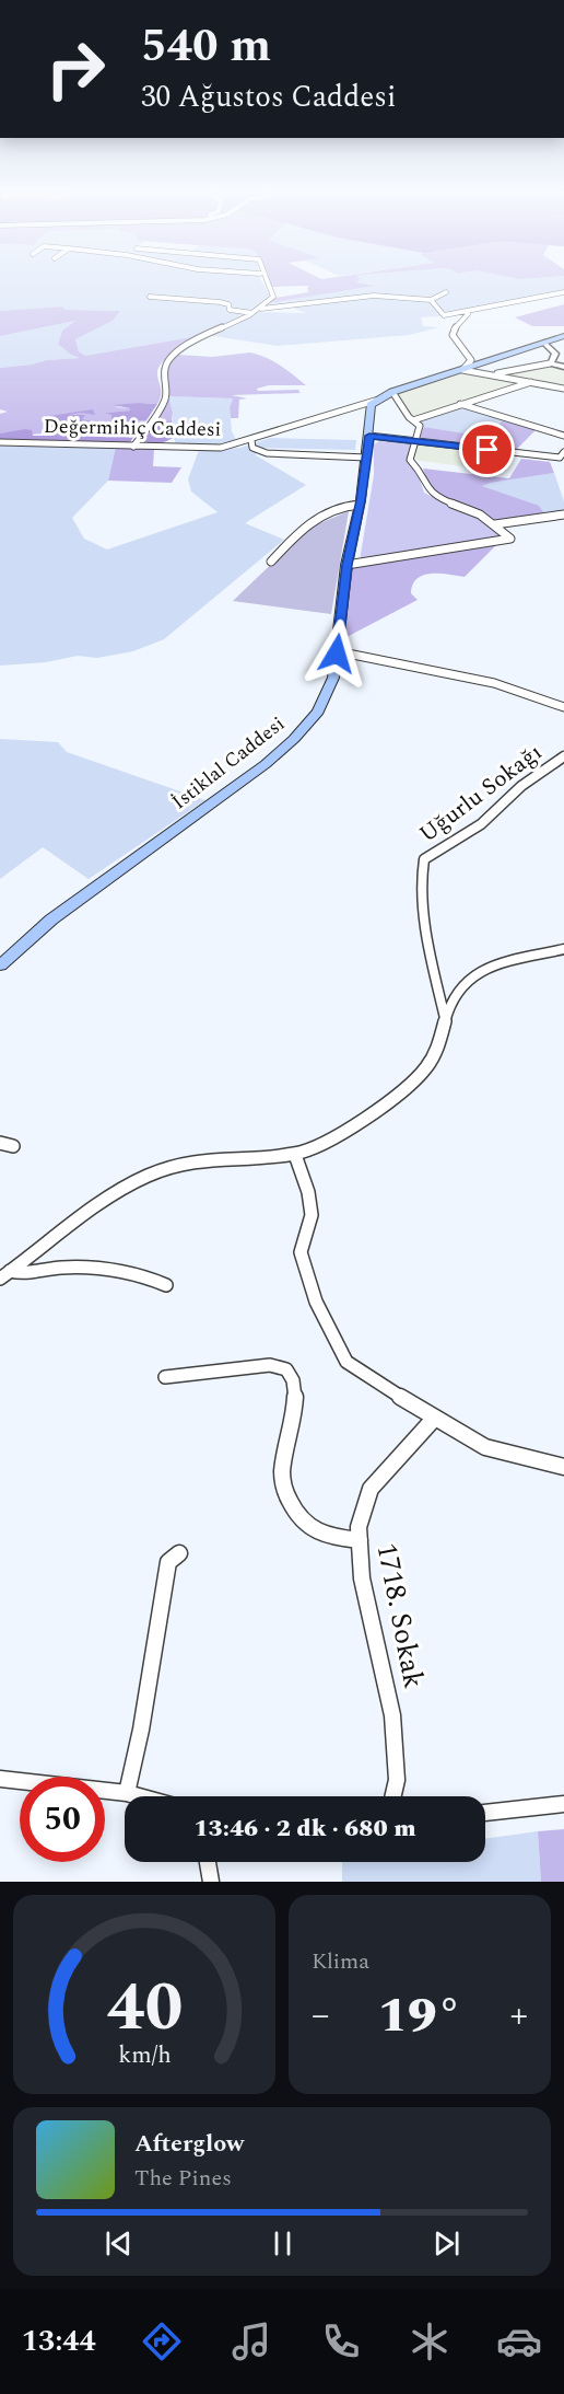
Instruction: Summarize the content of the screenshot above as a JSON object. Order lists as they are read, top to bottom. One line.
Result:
{"streets":{"main road":["İstiklal Caddesi"],"street":["Değermihiç Caddesi","Uğurlu Sokağı","1718. Sokak"]},"crossings":[["Değermihiç Caddesi","İstiklal Caddesi"]],"page":{"turn":["540 m","30 Ağustos Caddesi"],"limit":"50","trip":"13:46 · 2 dk · 680 m","tile":"Klima","heat":["−","19°","+"],"song":["Afterglow","The Pines"],"tabs":"13:44","gauge":["40","km/h"]}}
